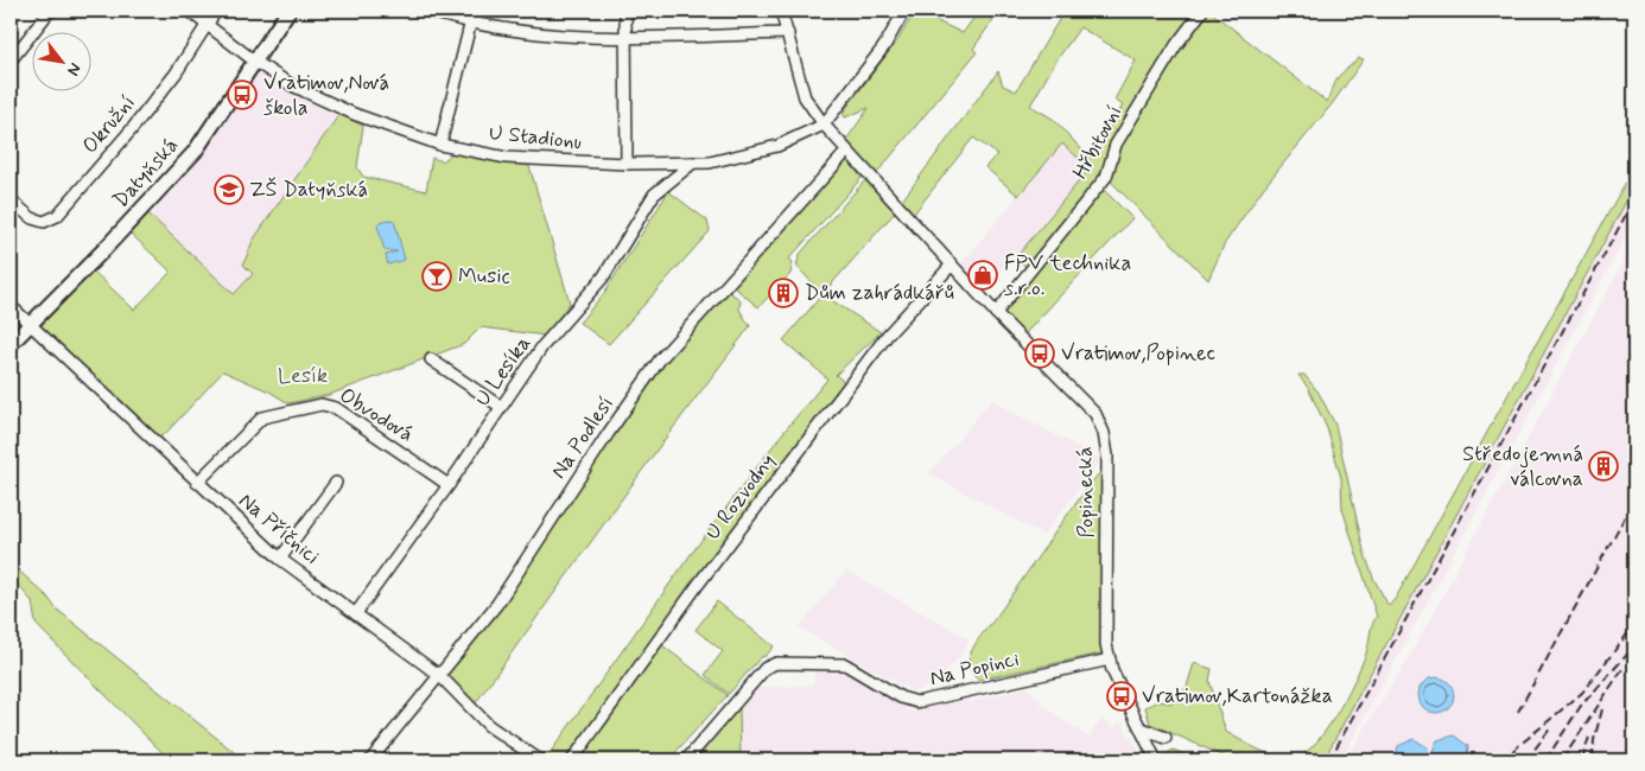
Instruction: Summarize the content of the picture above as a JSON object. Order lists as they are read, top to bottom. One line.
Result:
{"streets":{"main road":["Datyňská"],"street":["Okružní","U Stadionu","Hřbitovní","U Lesíka","Obvodová","Na Podlesí","Popinecká","U Rozvodny","Na Příčnici","Na Popinci"]},"crossings":[["Okružní","U Stadionu"],["U Stadionu","Datyňská"],["U Stadionu","U Lesíka"],["U Stadionu","Popinecká"],["Hřbitovní","Popinecká"],["Datyňská","Na Příčnici"],["U Lesíka","Obvodová"],["U Lesíka","Na Příčnici"],["Obvodová","Na Příčnici"],["Na Podlesí","Popinecká"],["Na Podlesí","Na Příčnici"],["Popinecká","U Rozvodny"],["Popinecká","Na Popinci"]],"parks":["Lesík"],"places":{"bus stop":["Vratimov,Nová škola","Vratimov,Popinec","Vratimov,Kartonážka"],"school or university":["ZŠ Datyňská"],"shop":["FPV technika s.r.o."],"bar":["Music"],"building":["Dům zahrádkářů","Středojemná válcovna"]},"north":"bottom right"}
